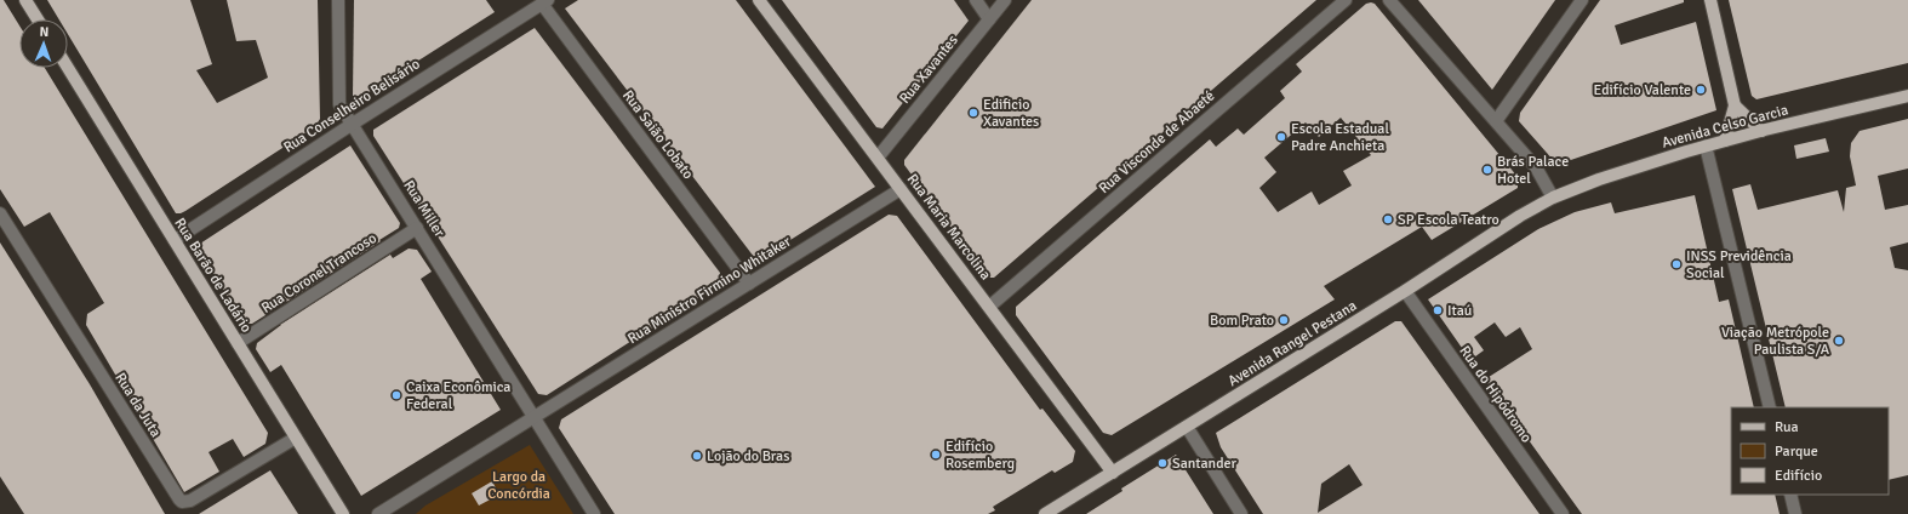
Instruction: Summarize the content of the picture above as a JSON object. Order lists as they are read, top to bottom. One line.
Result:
{"streets":{"main road":["Avenida Celso Garcia","Rua Maria Marcolina","Rua Barão de Ladário","Avenida Rangel Pestana"],"street":["Rua Xavantes","Rua Conselheiro Belisário","Rua Saião Lobato","Rua Visconde de Abaeté","Rua Miller","Rua Coronel Trancoso","Rua Ministro Firmino Whitaker","Rua do Hipódromo","Rua da Juta"]},"crossings":[["Rua Xavantes","Rua Maria Marcolina"],["Rua Conselheiro Belisário","Rua Saião Lobato"],["Rua Conselheiro Belisário","Rua Miller"],["Rua Conselheiro Belisário","Rua Barão de Ladário"],["Avenida Celso Garcia","Avenida Rangel Pestana"],["Rua Saião Lobato","Rua Ministro Firmino Whitaker"],["Rua Visconde de Abaeté","Rua Maria Marcolina"],["Rua Miller","Rua Coronel Trancoso"],["Rua Miller","Rua Ministro Firmino Whitaker"],["Rua Maria Marcolina","Rua Ministro Firmino Whitaker"],["Rua Maria Marcolina","Avenida Rangel Pestana"],["Rua Coronel Trancoso","Rua Barão de Ladário"],["Rua Barão de Ladário","Rua da Juta"],["Avenida Rangel Pestana","Rua do Hipódromo"]],"parks":["Largo da Concórdia"],"places":["Edifício Valente","Edificio Xavantes","Escola Estadual Padre Anchieta","Brás Palace Hotel","SP Escola Teatro","INSS Previdência Social","Itaú","Bom Prato","Viação Metrópole Paulista S/A","Caixa Econômica Federal","Edifício Rosemberg","Lojão do Bras","Santander"],"legend":["Rua","Parque","Edifício"],"north":"top"}
